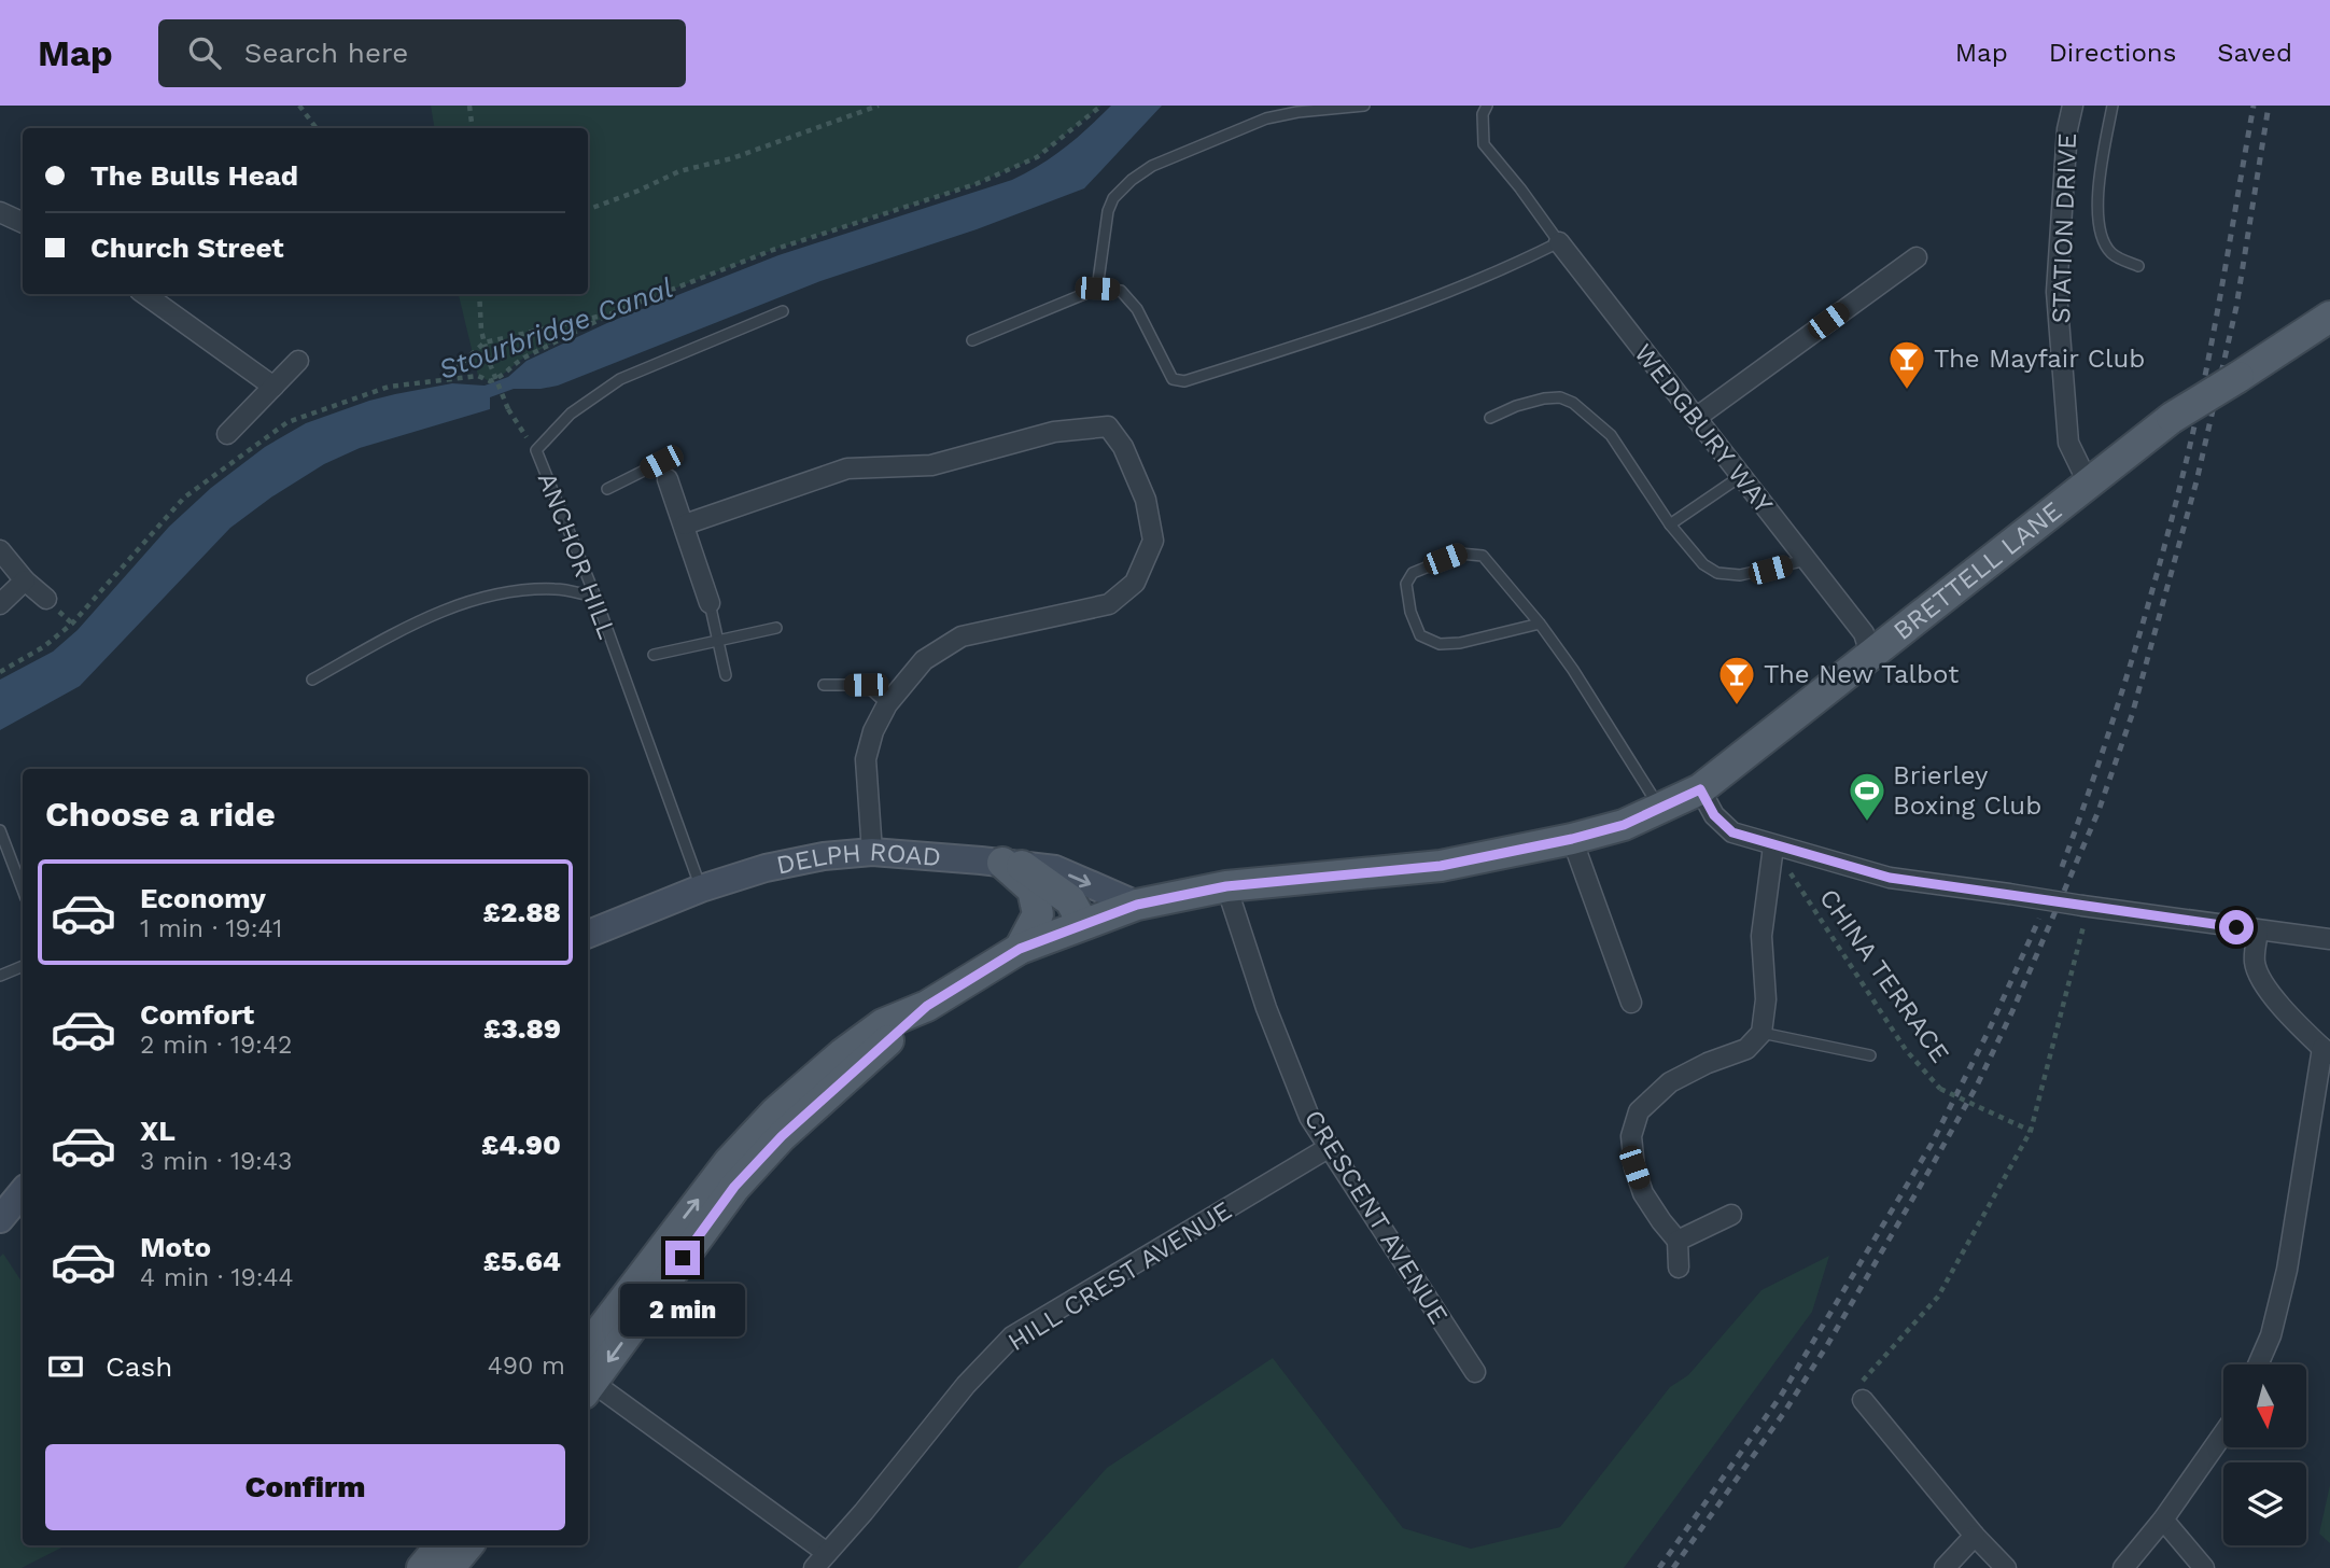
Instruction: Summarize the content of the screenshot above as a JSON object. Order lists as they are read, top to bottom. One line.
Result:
{"streets":{"main road":["BRETTELL LANE","DELPH ROAD"],"street":["STATION DRIVE","WEDGBURY WAY","CRESCENT AVENUE","HILL CREST AVENUE"],"lane":["ANCHOR HILL"],"path":["CHINA TERRACE"]},"crossings":[["STATION DRIVE","BRETTELL LANE"],["WEDGBURY WAY","BRETTELL LANE"],["ANCHOR HILL","DELPH ROAD"],["BRETTELL LANE","DELPH ROAD"],["BRETTELL LANE","CRESCENT AVENUE"],["CRESCENT AVENUE","HILL CREST AVENUE"]],"water":["Stourbridge Canal"],"places":{"bar":["The Mayfair Club","The New Talbot"],"sports":["Brierley Boxing Club"]},"north":"bottom","page":{"header":"Map","search":"Search here","nav":["Map","Directions","Saved"],"banner":["The Bulls Head","Church Street"],"heading":"Choose a ride","list":[{"name":"Economy","note":"1 min · 19:41","value":"£2.88"},{"name":"Comfort","note":"2 min · 19:42","value":"£3.89"},{"name":"XL","note":"3 min · 19:43","value":"£4.90"},{"name":"Moto","note":"4 min · 19:44","value":"£5.64"}],"bubble":"2 min","pay":["Cash","490 m"],"buttons":"Confirm"}}
